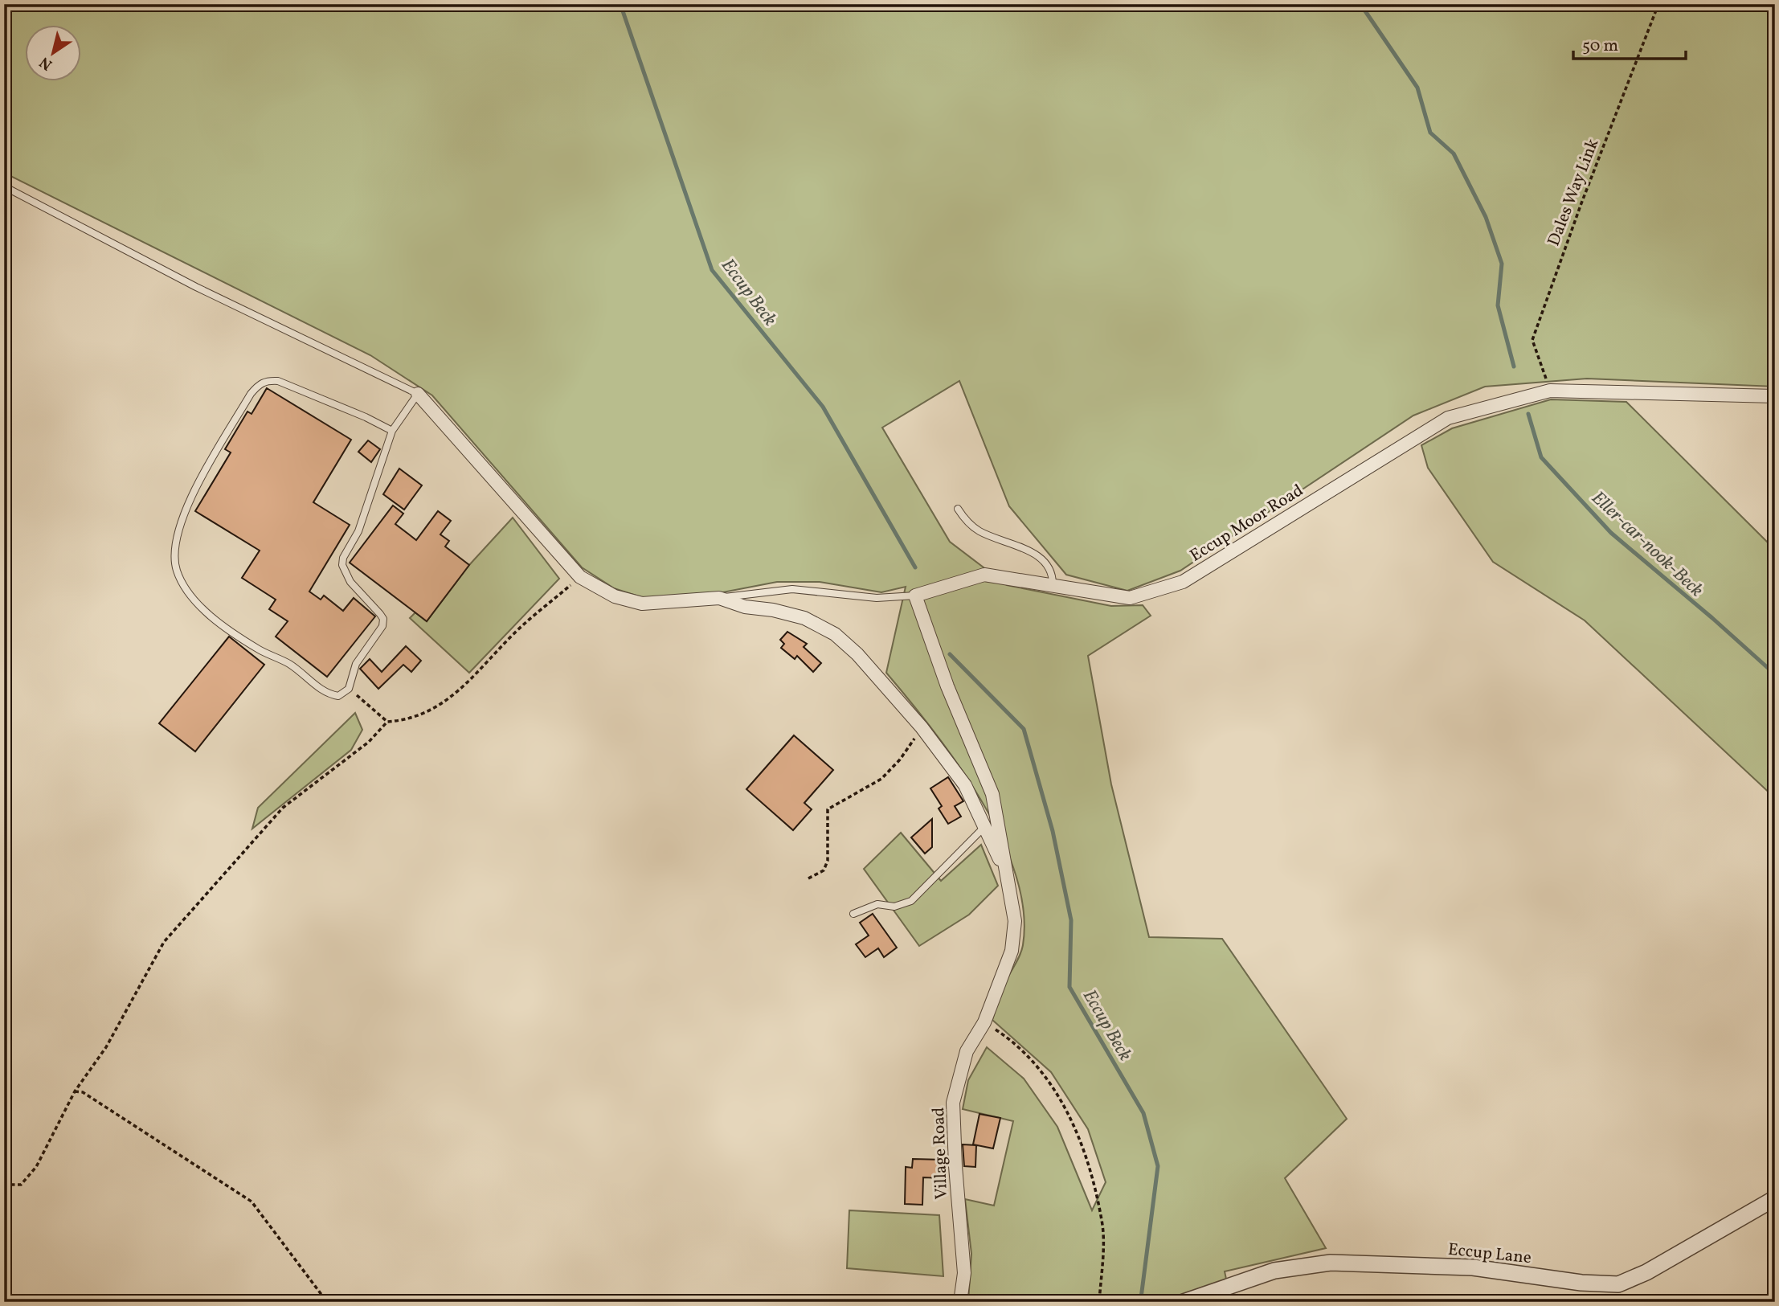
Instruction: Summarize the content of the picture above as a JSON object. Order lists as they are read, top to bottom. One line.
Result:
{"streets":{"street":["Eccup Moor Road","Village Road","Eccup Lane"],"path":["Dales Way Link"]},"crossings":[["Dales Way Link","Eccup Moor Road"]],"water":["Eccup Beck","Eller-car-nook-Beck"],"scale_bar":"50 m","north":"bottom left"}
